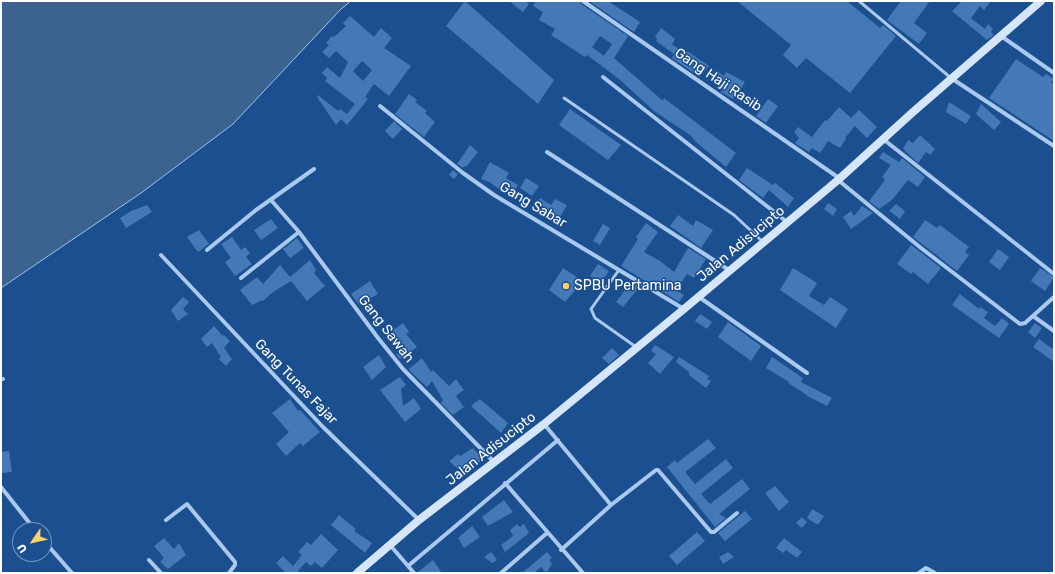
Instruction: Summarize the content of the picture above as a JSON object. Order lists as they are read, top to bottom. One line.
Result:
{"streets":{"main road":["Jalan Adisucipto"],"street":["Gang Haji Rasib","Gang Sabar","Gang Sawah","Gang Tunas Fajar"]},"crossings":[["Gang Haji Rasib","Jalan Adisucipto"],["Gang Sabar","Jalan Adisucipto"],["Jalan Adisucipto","Gang Sawah"],["Jalan Adisucipto","Gang Tunas Fajar"]],"places":["SPBU Pertamina"],"north":"bottom left"}
